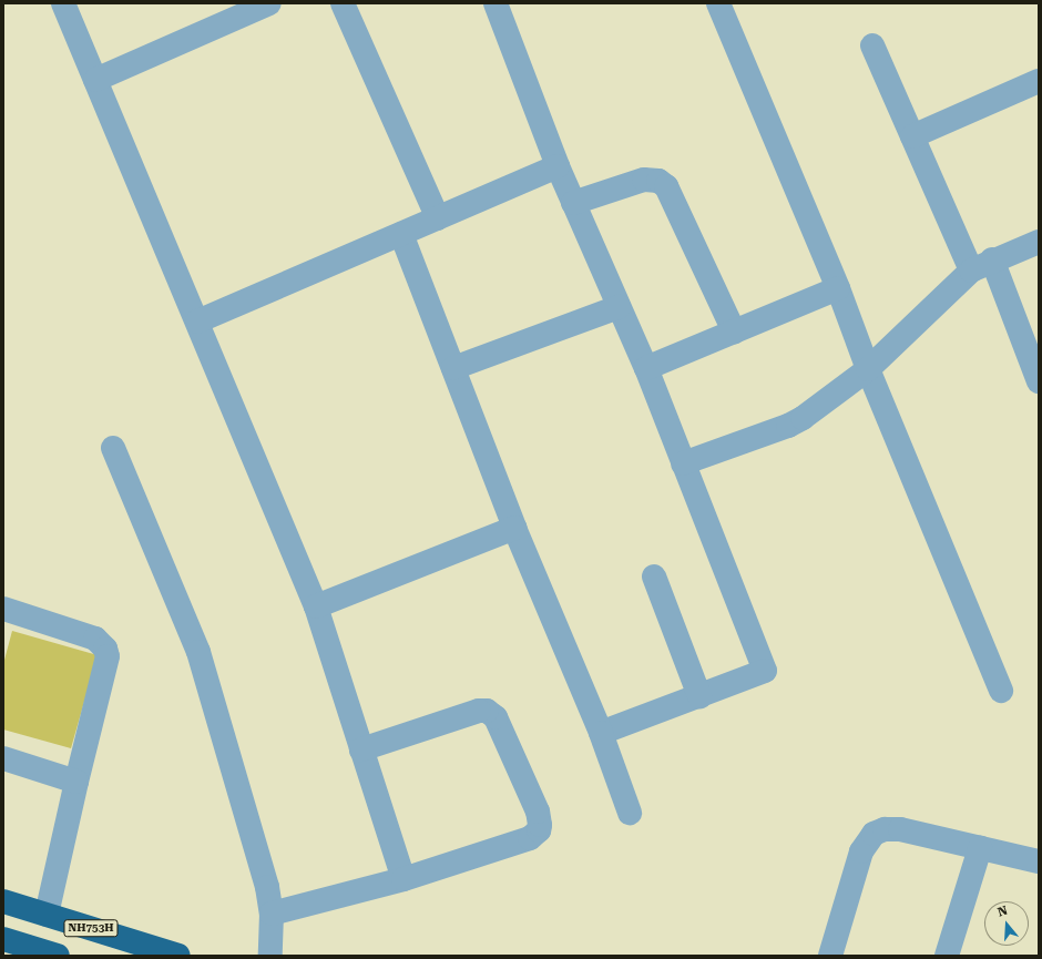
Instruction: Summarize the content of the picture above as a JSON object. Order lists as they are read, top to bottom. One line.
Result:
{"streets":{"highway":["NH753H"]},"north":"top"}
